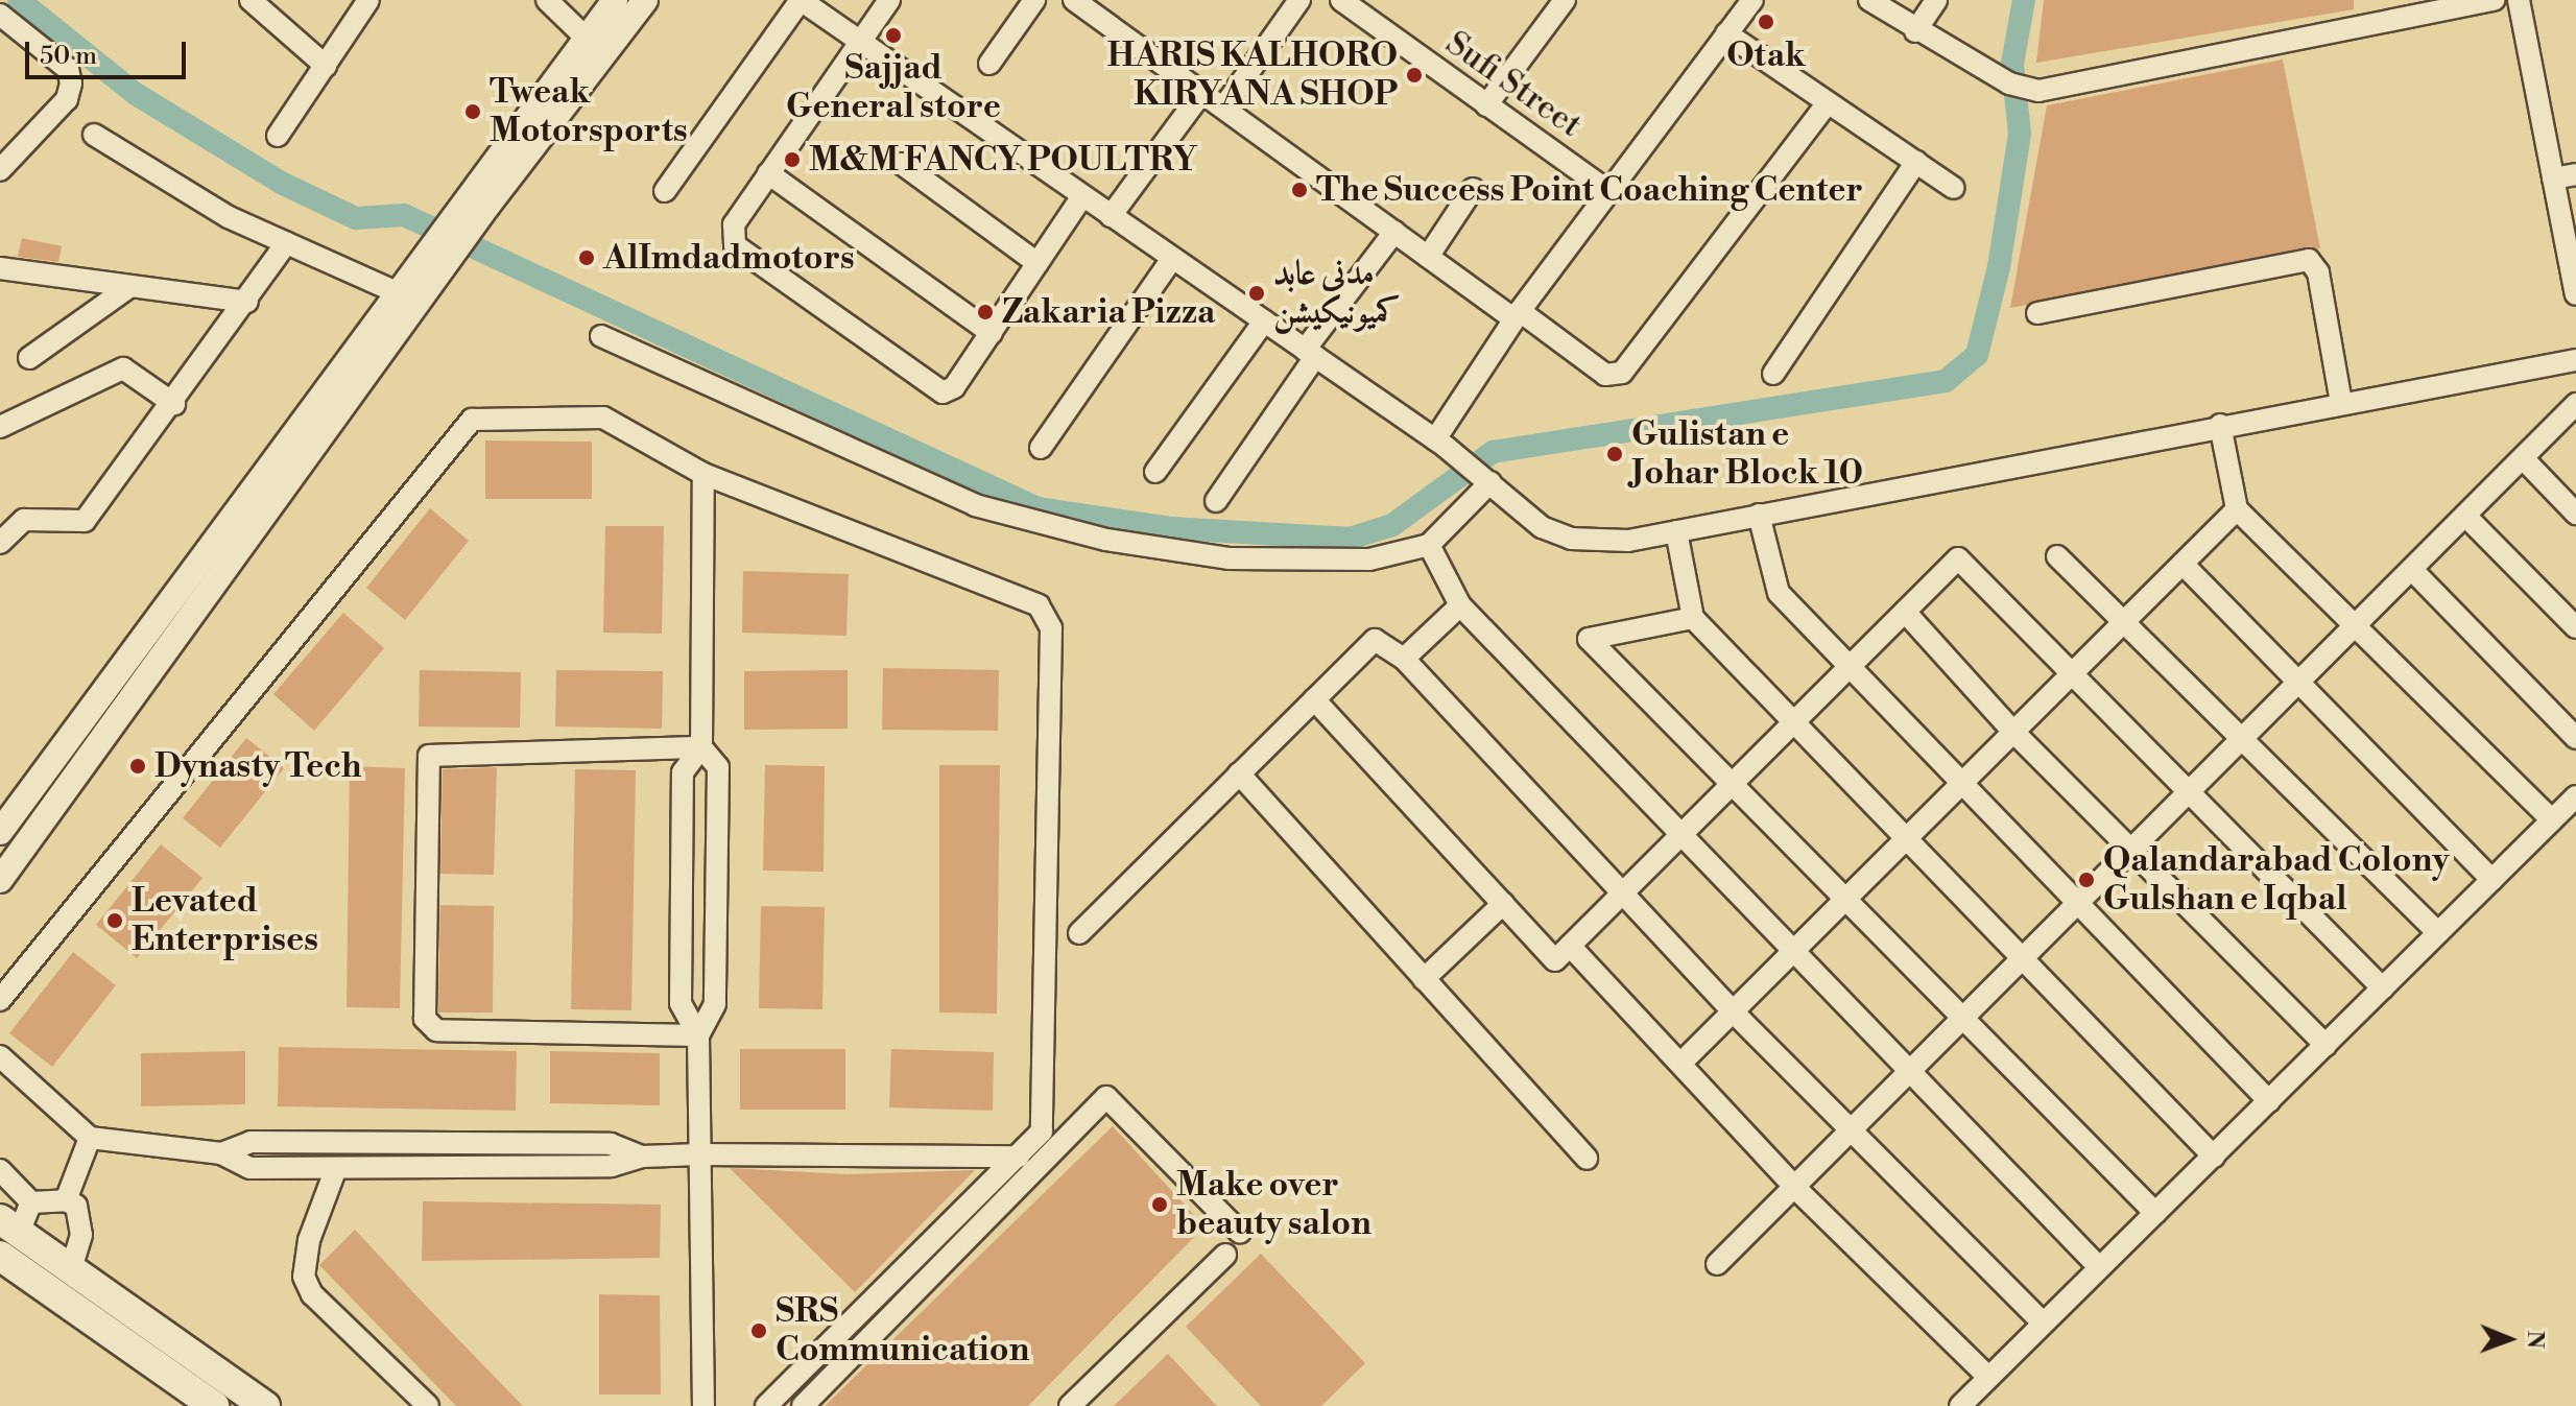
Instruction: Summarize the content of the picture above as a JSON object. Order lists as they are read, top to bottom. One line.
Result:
{"streets":{"street":["Sufi Street"]},"places":["Otak","Sajjad General store","HARIS KALHORO KIRYANA SHOP","Tweak Motorsports","M&M FANCY POULTRY","The Success Point Coaching Center","AlImdadmotors","مدنی عابد کمیونیکیشن","Zakaria Pizza","Gulistan e Johar Block 10","Dynasty Tech","Qalandarabad Colony Gulshan e Iqbal","Levated Enterprises","Make over beauty salon","SRS Communication"],"scale_bar":"50 m","north":"right"}
